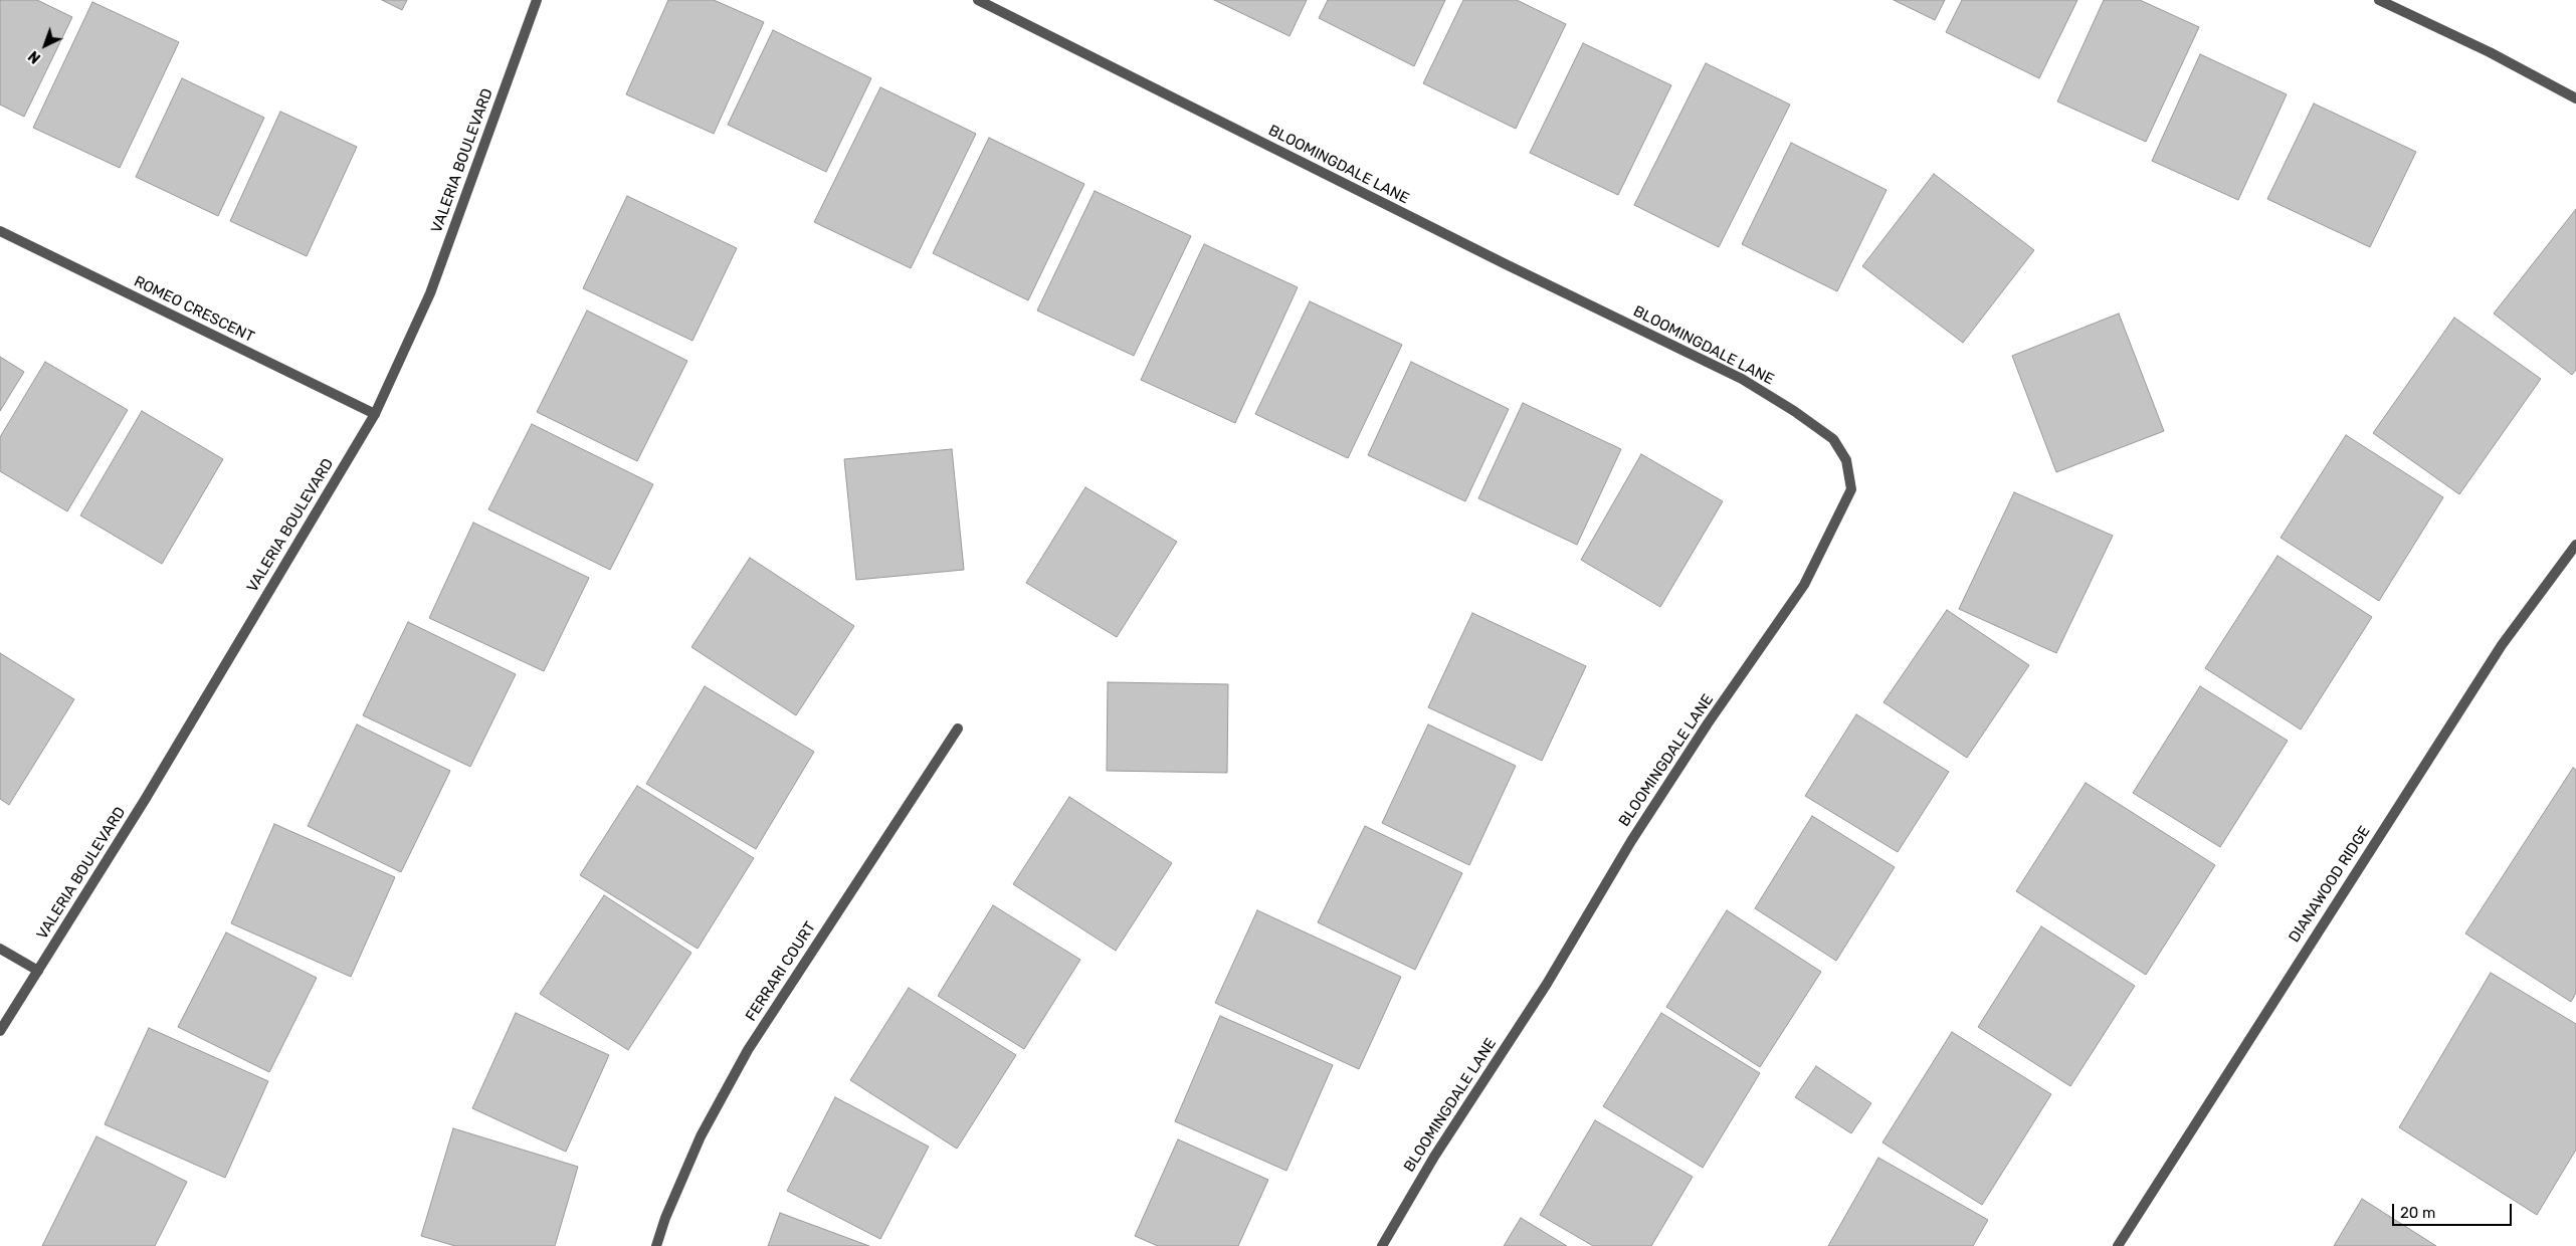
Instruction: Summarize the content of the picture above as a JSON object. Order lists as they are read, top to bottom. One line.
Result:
{"streets":{"street":["VALERIA BOULEVARD","BLOOMINGDALE LANE","ROMEO CRESCENT","DIANAWOOD RIDGE","FERRARI COURT"]},"crossings":[["VALERIA BOULEVARD","ROMEO CRESCENT"]],"scale_bar":"20 m","north":"bottom left"}
